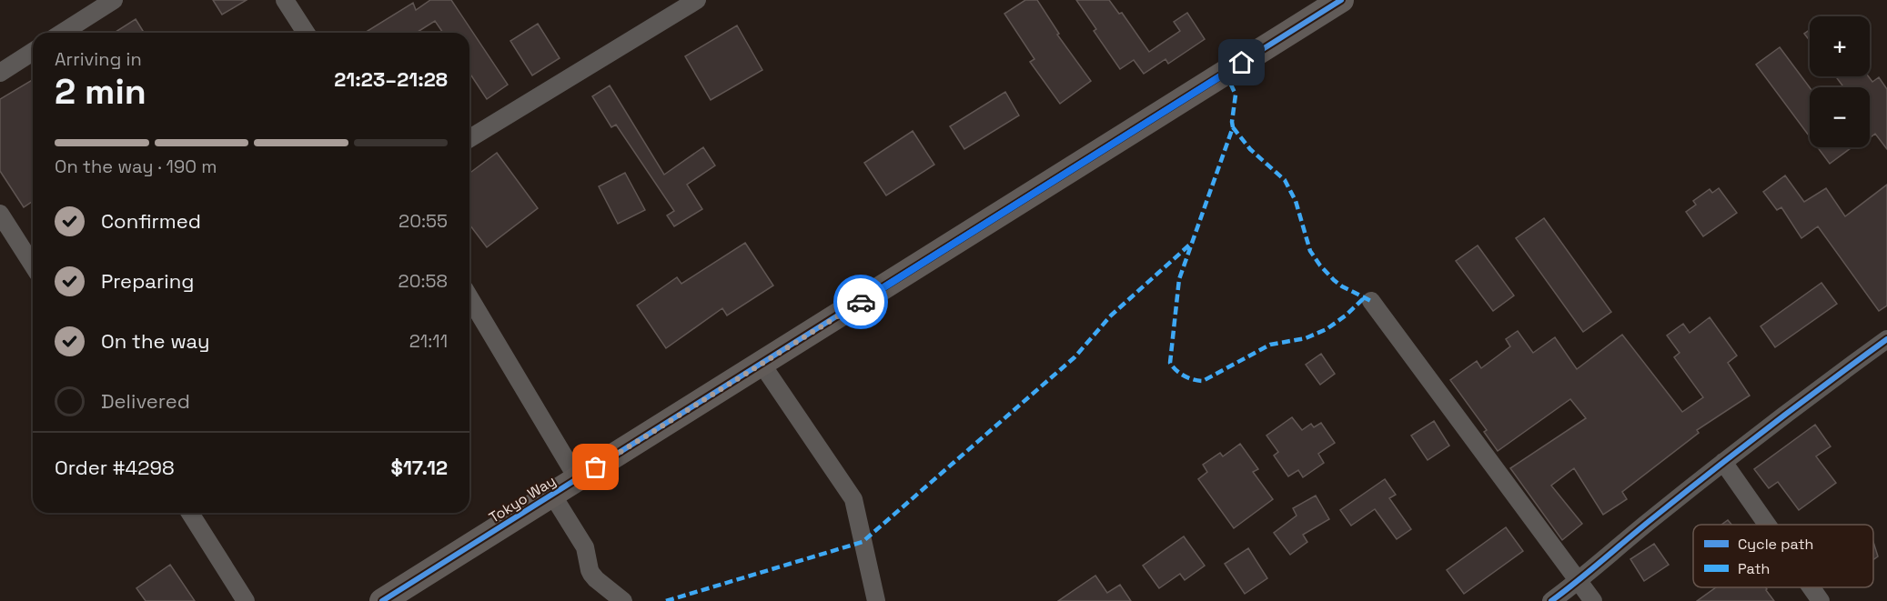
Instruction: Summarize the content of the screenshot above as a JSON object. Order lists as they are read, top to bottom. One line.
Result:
{"streets":{"street":["Tokyo Way"]},"legend":["Cycle path","Path"],"page":{"map_buttons":["+","−"],"heading":["2 min","Arriving in","21:23–21:28"],"panel":["Order #4298","$17.12"],"bar":"On the way · 190 m","list":[["Confirmed","20:55"],["Preparing","20:58"],["On the way","21:11"],"Delivered"]}}
